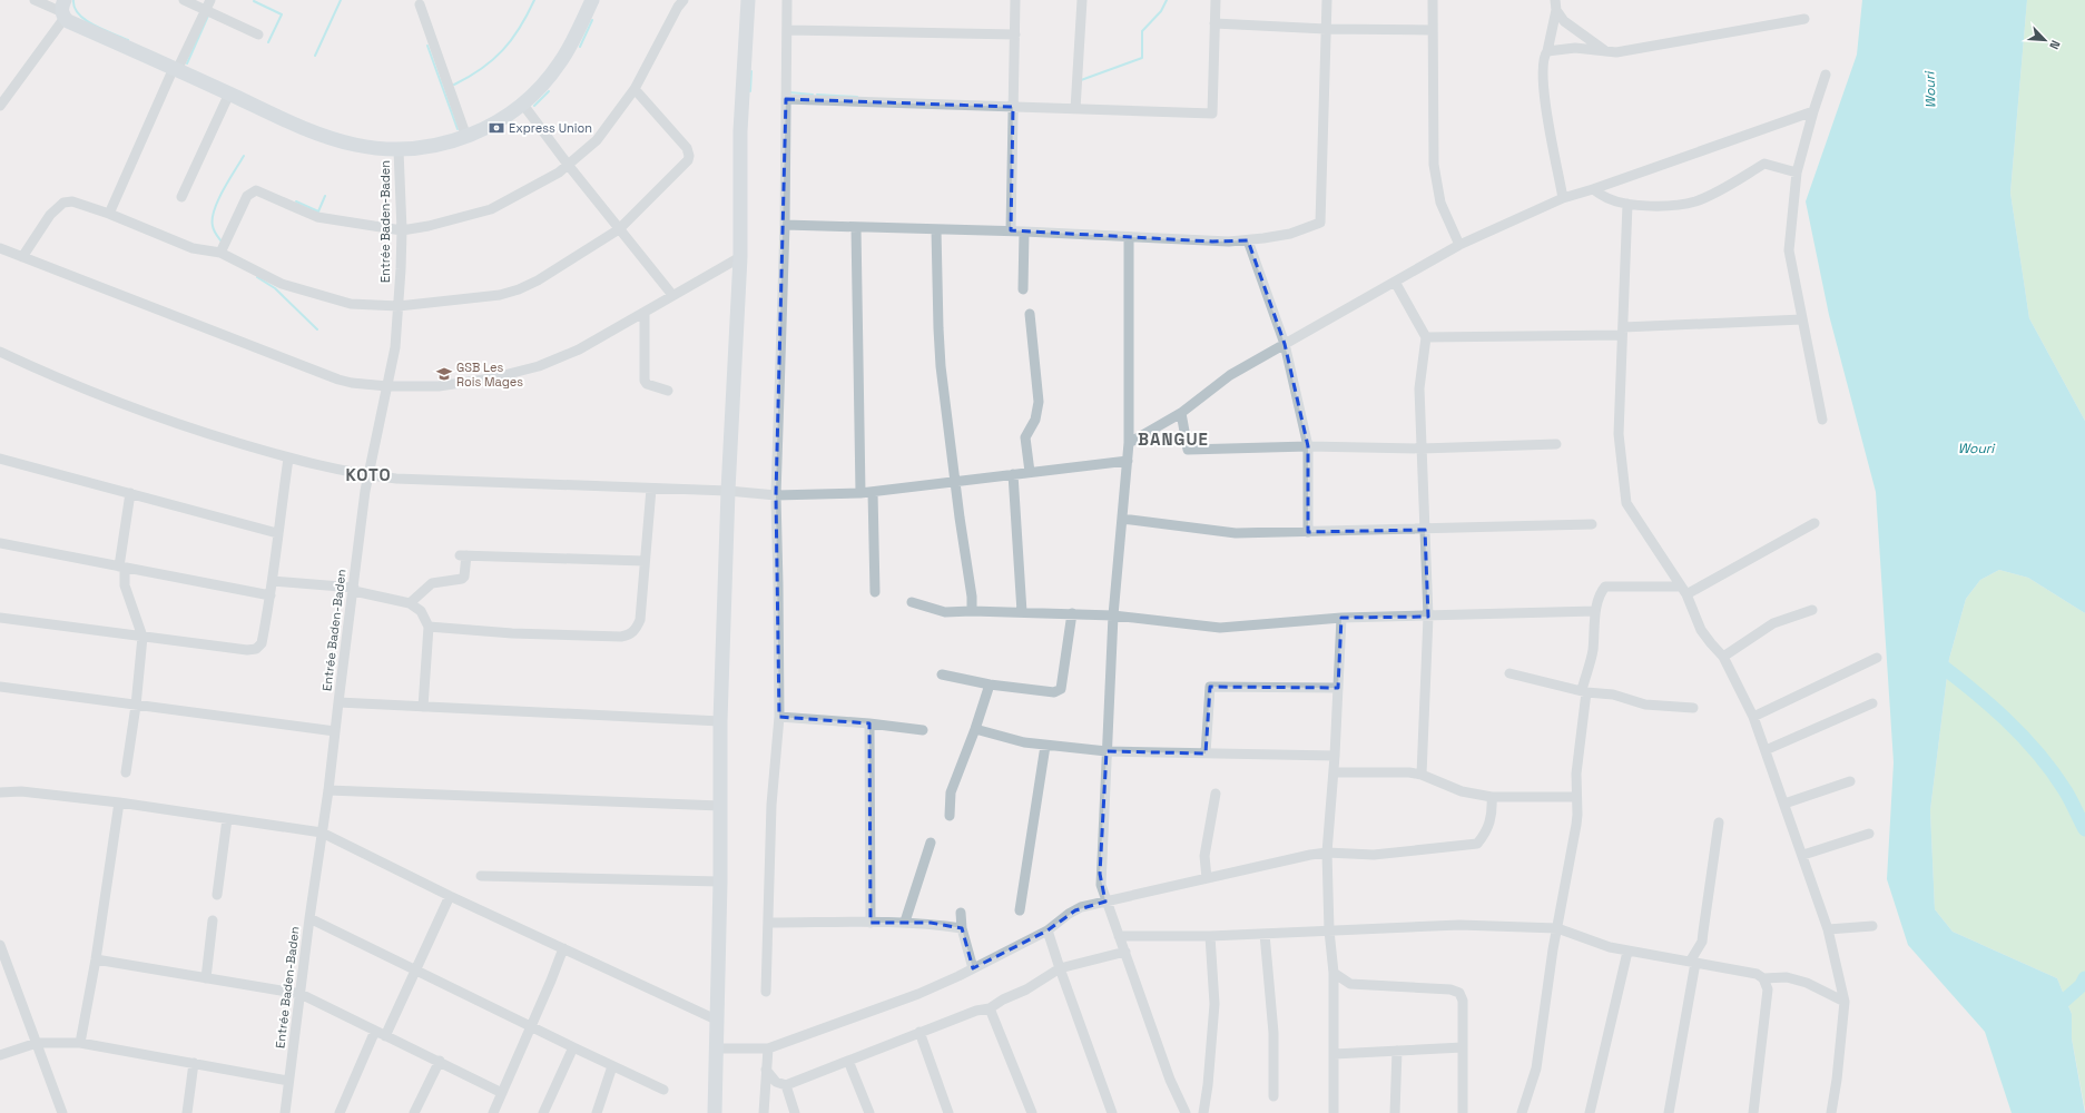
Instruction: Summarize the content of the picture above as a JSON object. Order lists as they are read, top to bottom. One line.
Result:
{"streets":{"street":["Entrée Baden-Baden"]},"districts":["BANGUE","KOTO"],"water":["Wouri"],"places":{"bank":["Express Union"],"school or university":["GSB Les Rois Mages"]},"north":"bottom right"}
